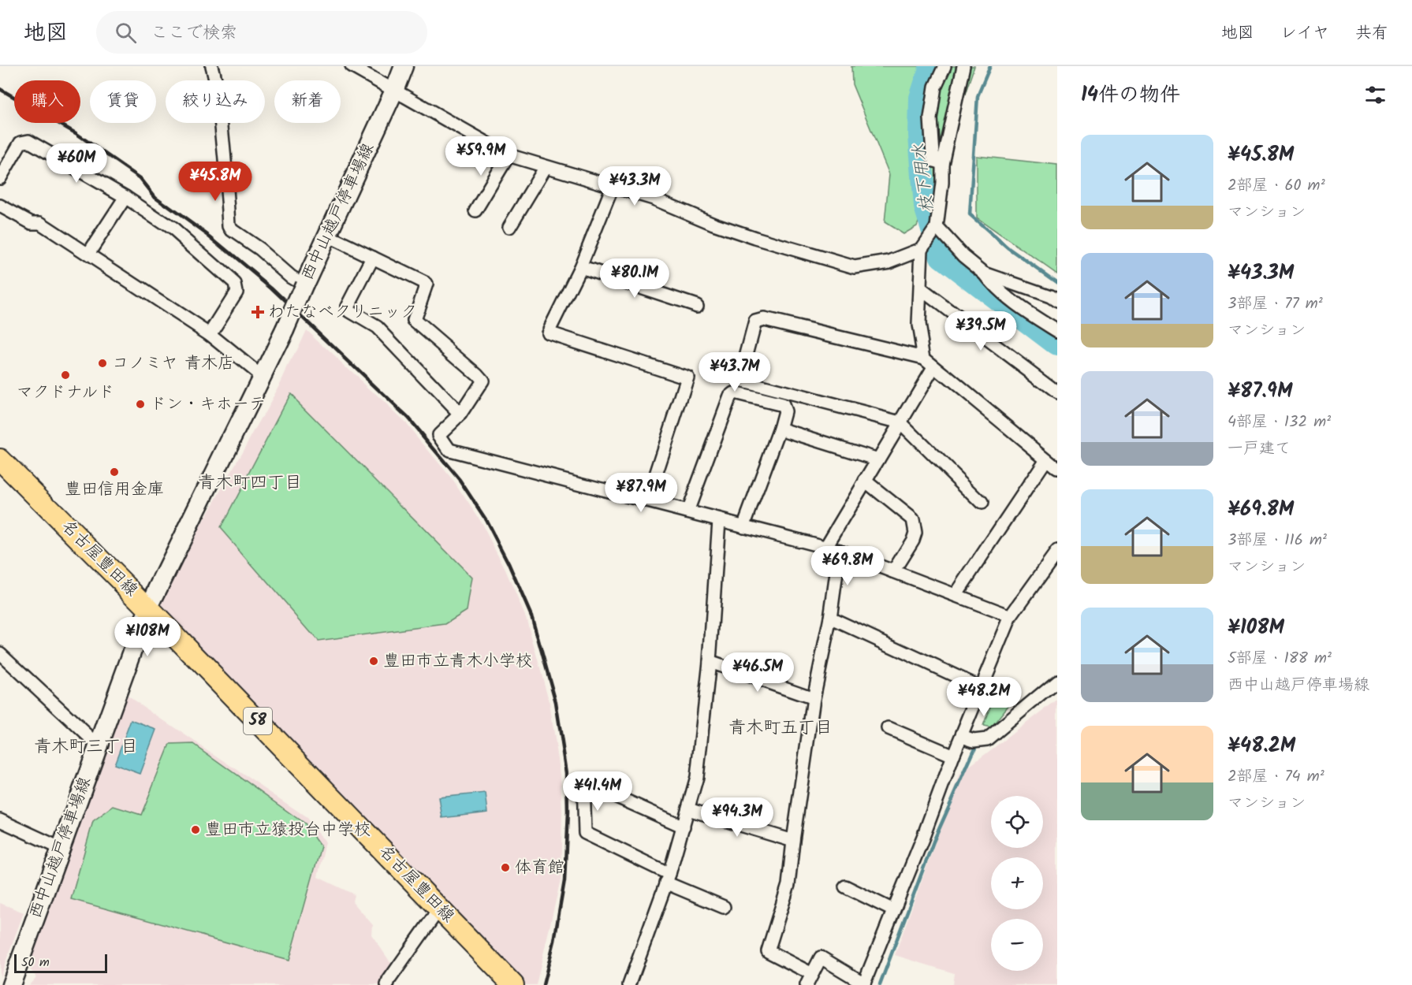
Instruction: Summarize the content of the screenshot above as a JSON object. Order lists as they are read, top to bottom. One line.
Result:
{"streets":{"main road":["西中山越戸停車場線","名古屋豊田線","58"]},"crossings":[["西中山越戸停車場線","名古屋豊田線"]],"districts":["青木町四丁目","青木町五丁目","青木町三丁目"],"water":["枝下用水"],"places":{"health":["わたなべクリニック"],"other":["コノミヤ 青木店","マクドナルド","ドン・キホーテ","豊田信用金庫","豊田市立青木小学校","豊田市立猿投台中学校","体育館"]},"scale_bar":"50 m","page":{"header":"地図","search":"ここで検索","nav":["地図","レイヤ","共有"],"heading":"14件の物件","chip":["購入","賃貸","絞り込み","新着"],"list":[{"name":"¥45.8M","note":"2部屋 · 60 m² · マンション"},{"name":"¥43.3M","note":"3部屋 · 77 m² · マンション"},{"name":"¥87.9M","note":"4部屋 · 132 m² · 一戸建て"},{"name":"¥69.8M","note":"3部屋 · 116 m² · マンション"},{"name":"¥108M","note":"5部屋 · 188 m² · 西中山越戸停車場線"},{"name":"¥48.2M","note":"2部屋 · 74 m² · マンション"}],"price":["¥59.9M","¥60M","¥45.8M","¥43.3M","¥80.1M","¥39.5M","¥43.7M","¥87.9M","¥69.8M","¥108M","¥46.5M","¥48.2M","¥41.4M","¥94.3M"],"map_buttons":["+","−"],"scale":"50 m"}}
